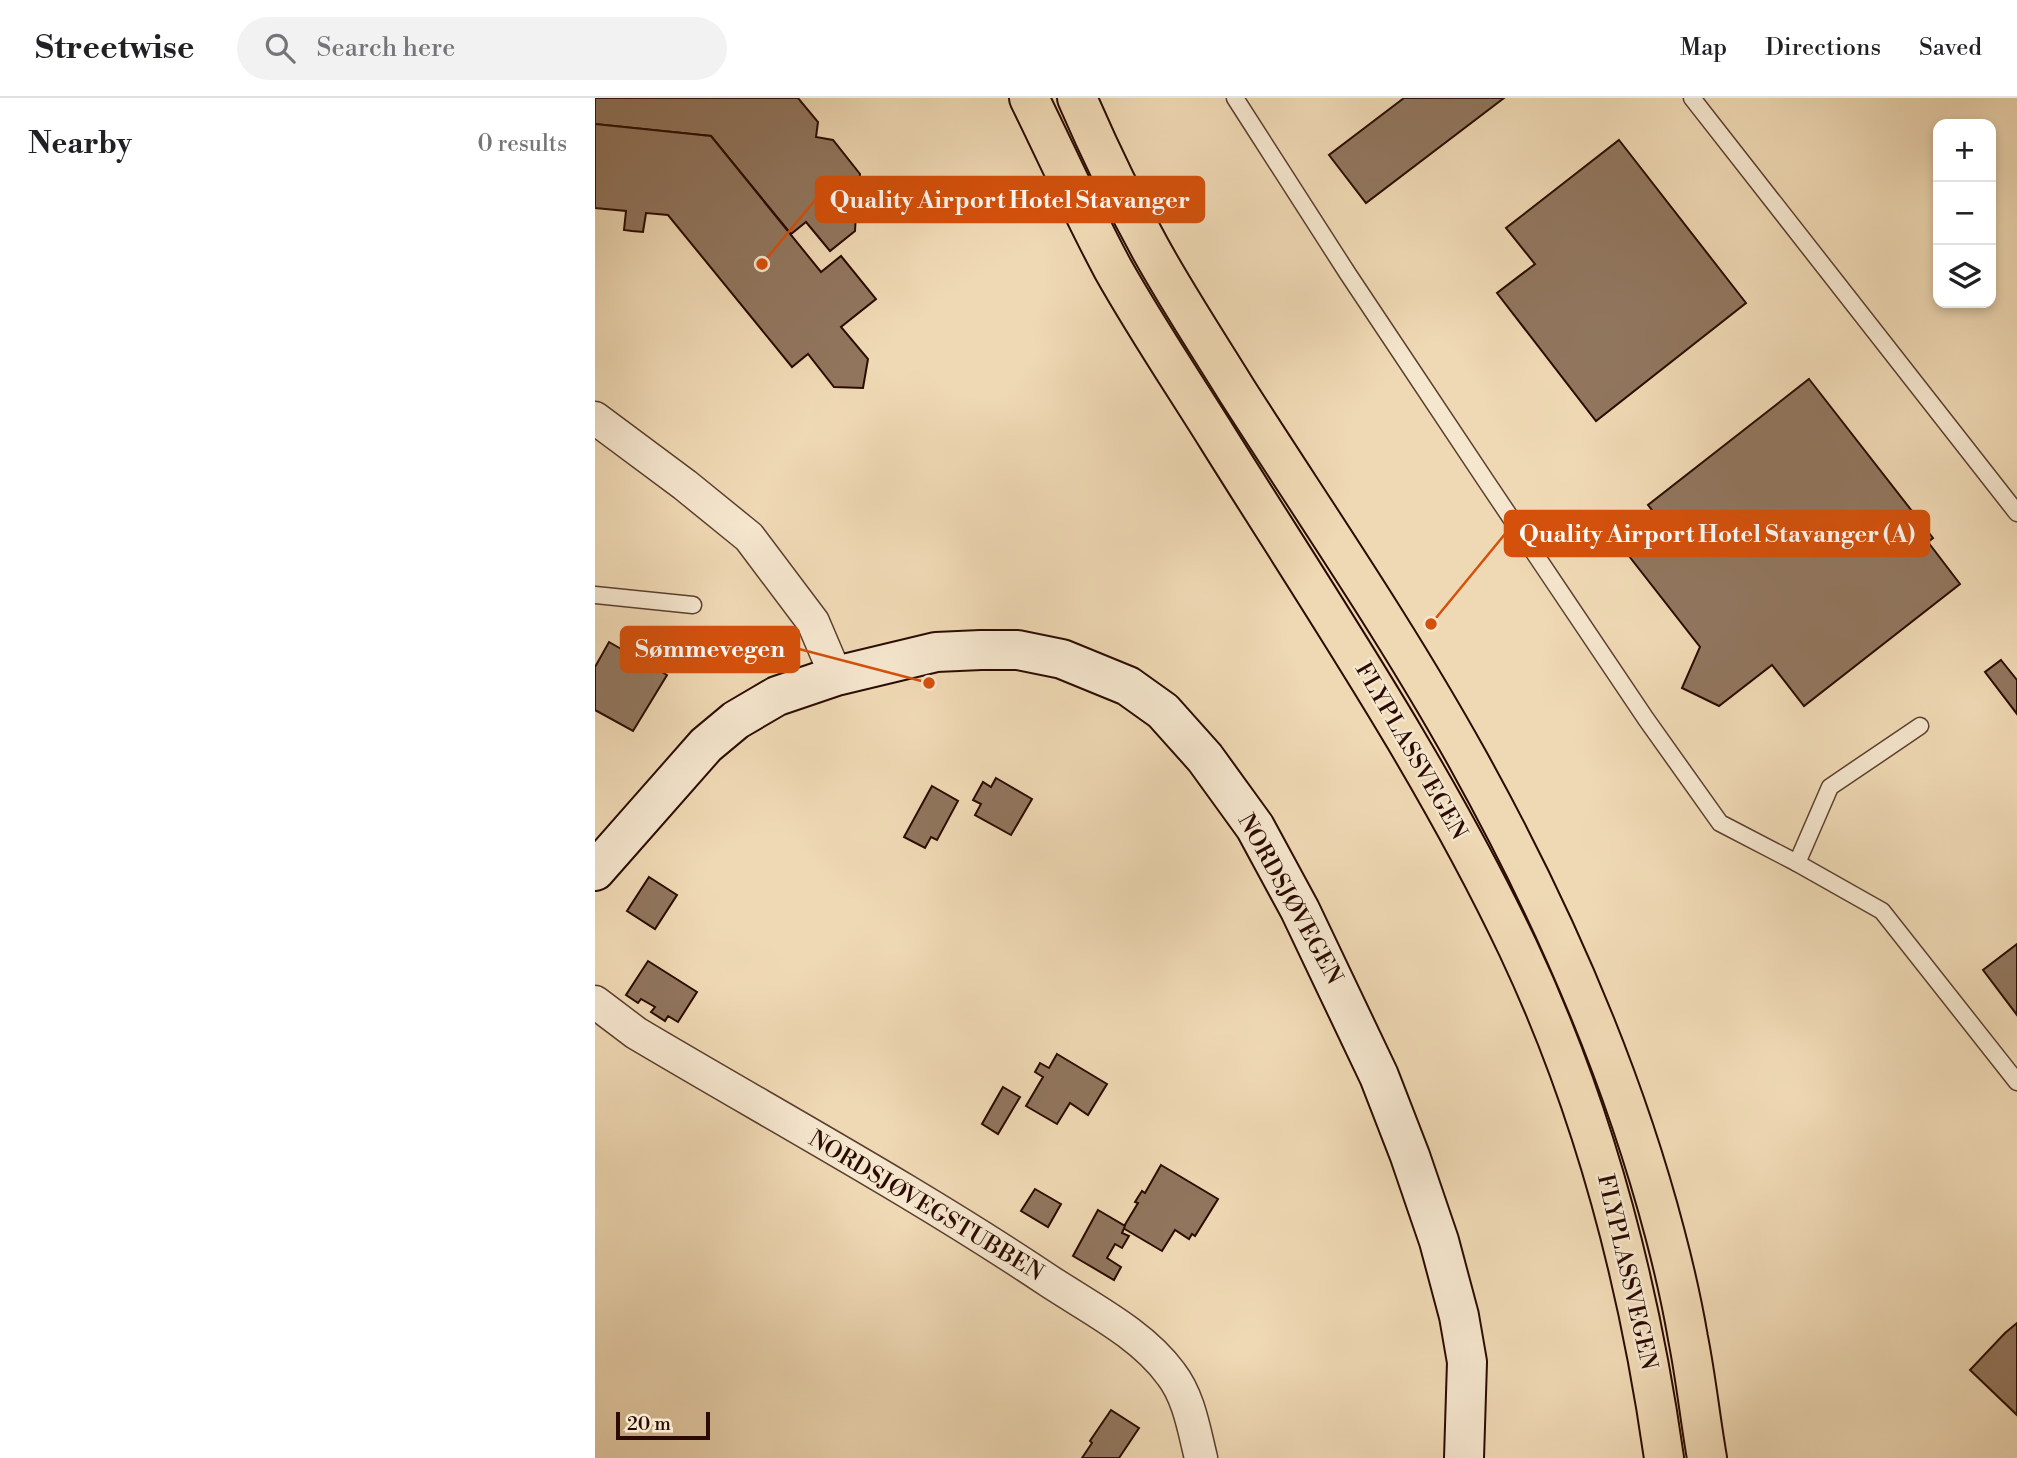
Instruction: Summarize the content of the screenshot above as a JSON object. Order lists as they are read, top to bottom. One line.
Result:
{"streets":{"highway":["FLYPLASSVEGEN"],"street":["NORDSJØVEGEN","NORDSJØVEGSTUBBEN"]},"places":["Quality Airport Hotel Stavanger","Quality Airport Hotel Stavanger (A)","Sømmevegen"],"scale_bar":"20 m","page":{"header":"Streetwise","search":"Search here","nav":["Map","Directions","Saved"],"heading":["Nearby","0 results"],"map_buttons":["+","−"],"scale":"20 m"}}
